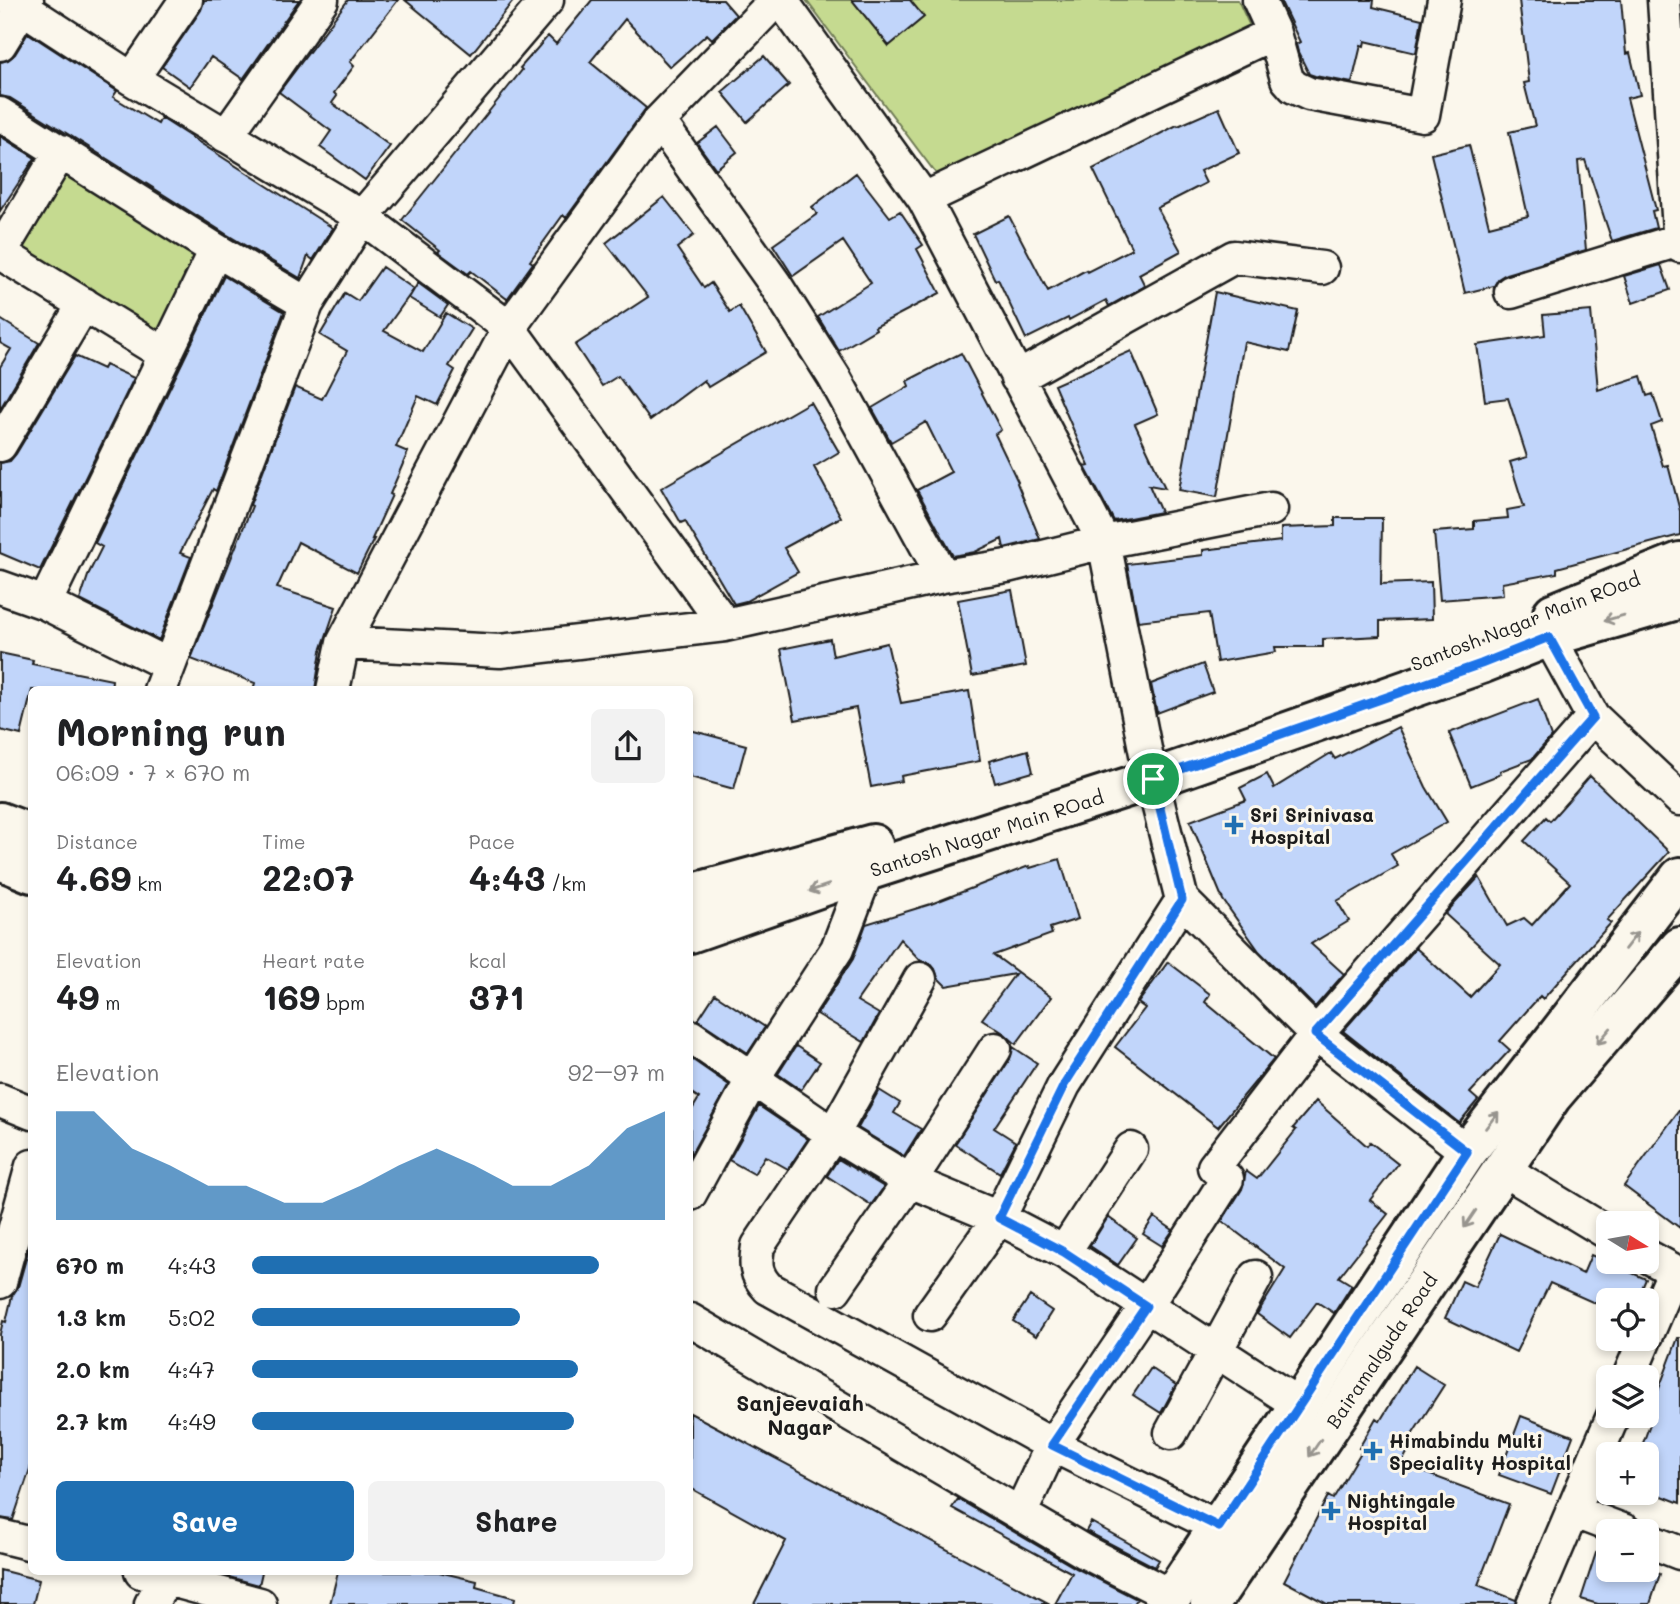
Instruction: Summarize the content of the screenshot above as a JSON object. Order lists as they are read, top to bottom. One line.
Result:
{"streets":{"main road":["Santosh Nagar Main ROad","Bairamalguda Road"]},"districts":["Sanjeevaiah Nagar"],"places":{"health":["Sri Srinivasa Hospital","Himabindu Multi Speciality Hospital","Nightingale Hospital"]},"north":"right","page":{"heading":["Morning run","06:09 · 7 × 670 m"],"stats":[["Distance","4.69 km"],["Time","22:07"],["Pace","4:43 /km"],["Elevation","49 m"],["Heart rate","169 bpm"],["kcal","371"]],"chart":["Elevation","92–97 m"],"map_buttons":["+","−"],"list":[{"name":"670 m","note":"4:43"},{"name":"1.3 km","note":"5:02"},{"name":"2.0 km","note":"4:47"},{"name":"2.7 km","note":"4:49"}],"buttons":["Save","Share"]}}
